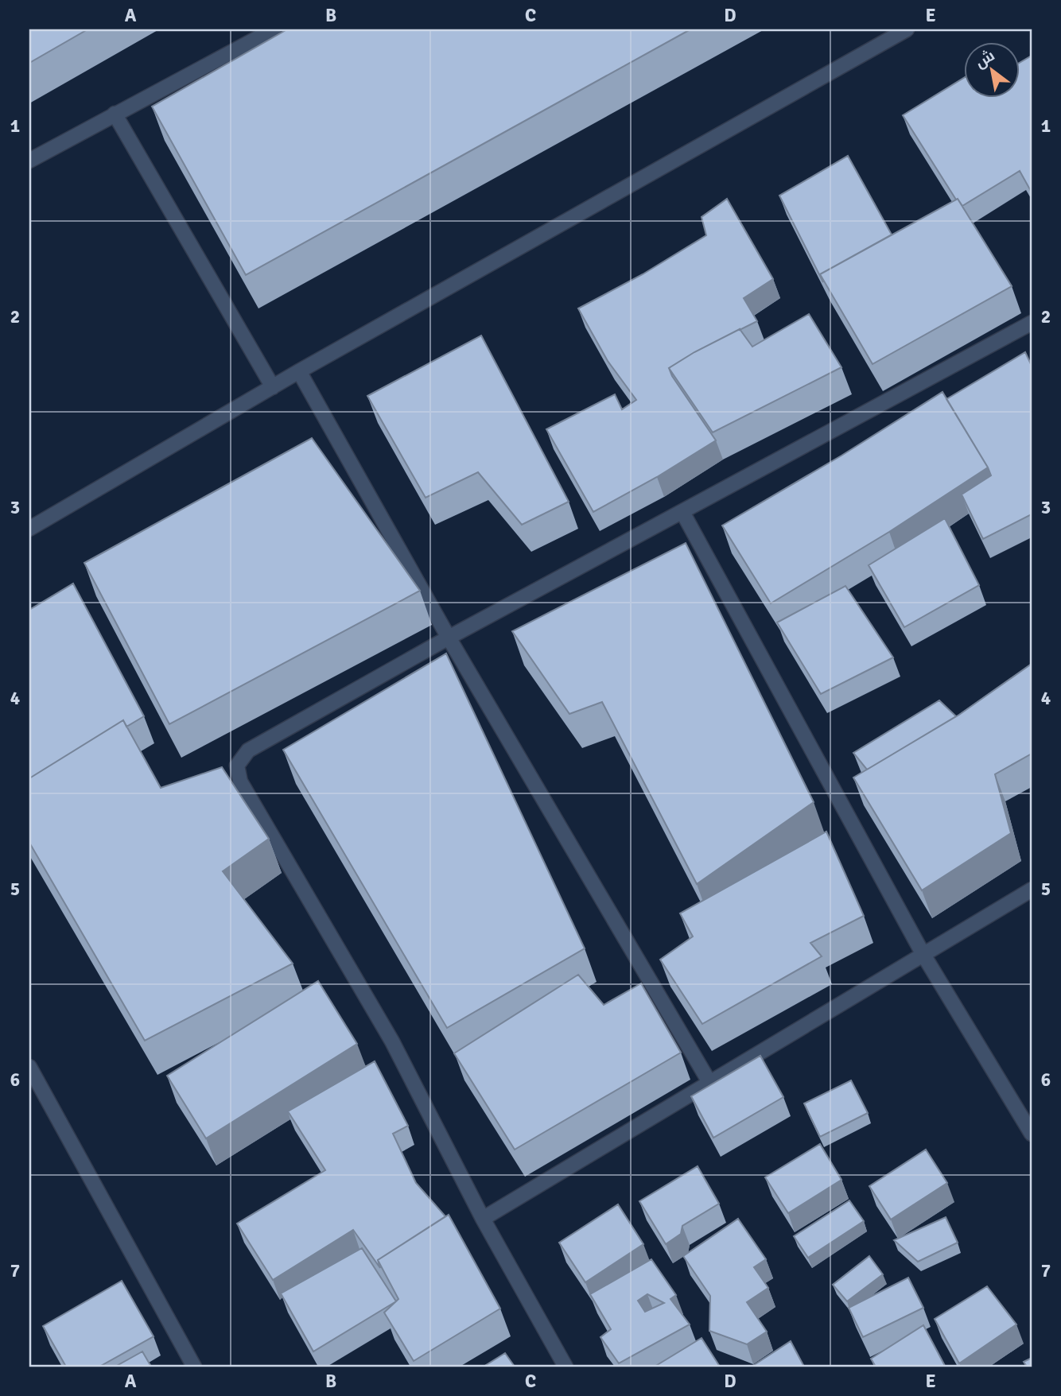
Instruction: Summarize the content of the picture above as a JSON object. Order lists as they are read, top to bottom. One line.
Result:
{"north":"top left","grid":{"columns":["A","B","C","D","E"],"rows":["1","2","3","4","5","6","7"]}}
